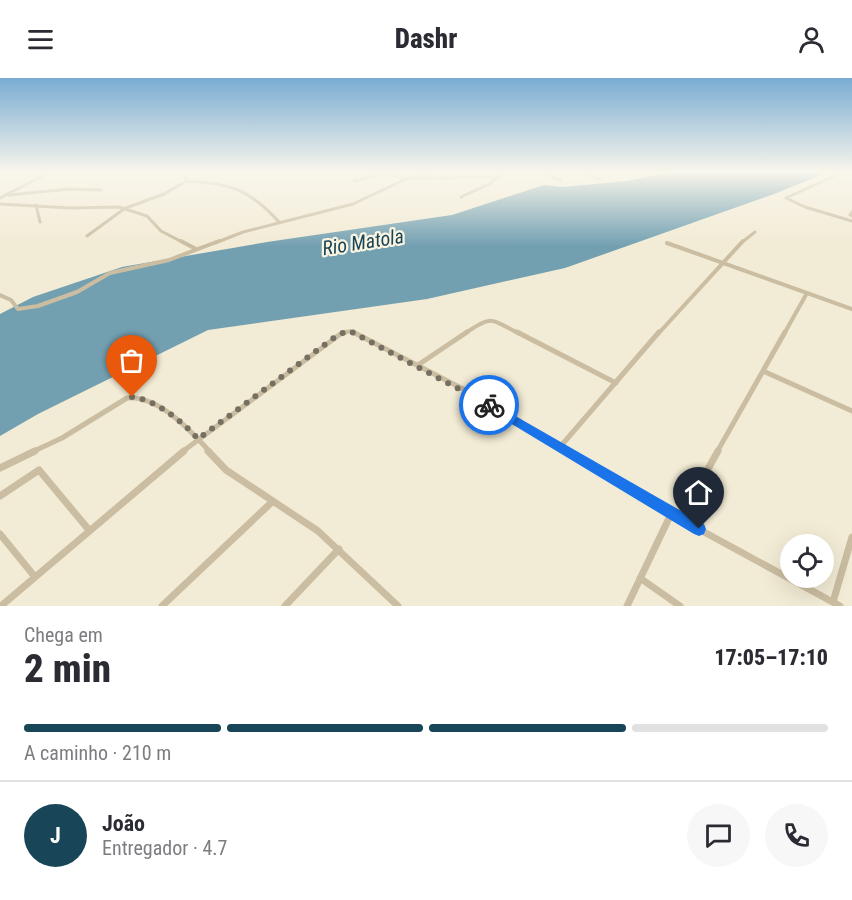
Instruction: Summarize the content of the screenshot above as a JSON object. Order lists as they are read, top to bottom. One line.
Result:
{"water":["Rio Matola"],"page":{"header":"Dashr","heading":["2 min","Chega em","17:05–17:10"],"panel":["João","Entregador · 4.7"],"bar":"A caminho · 210 m","round":"J"}}
